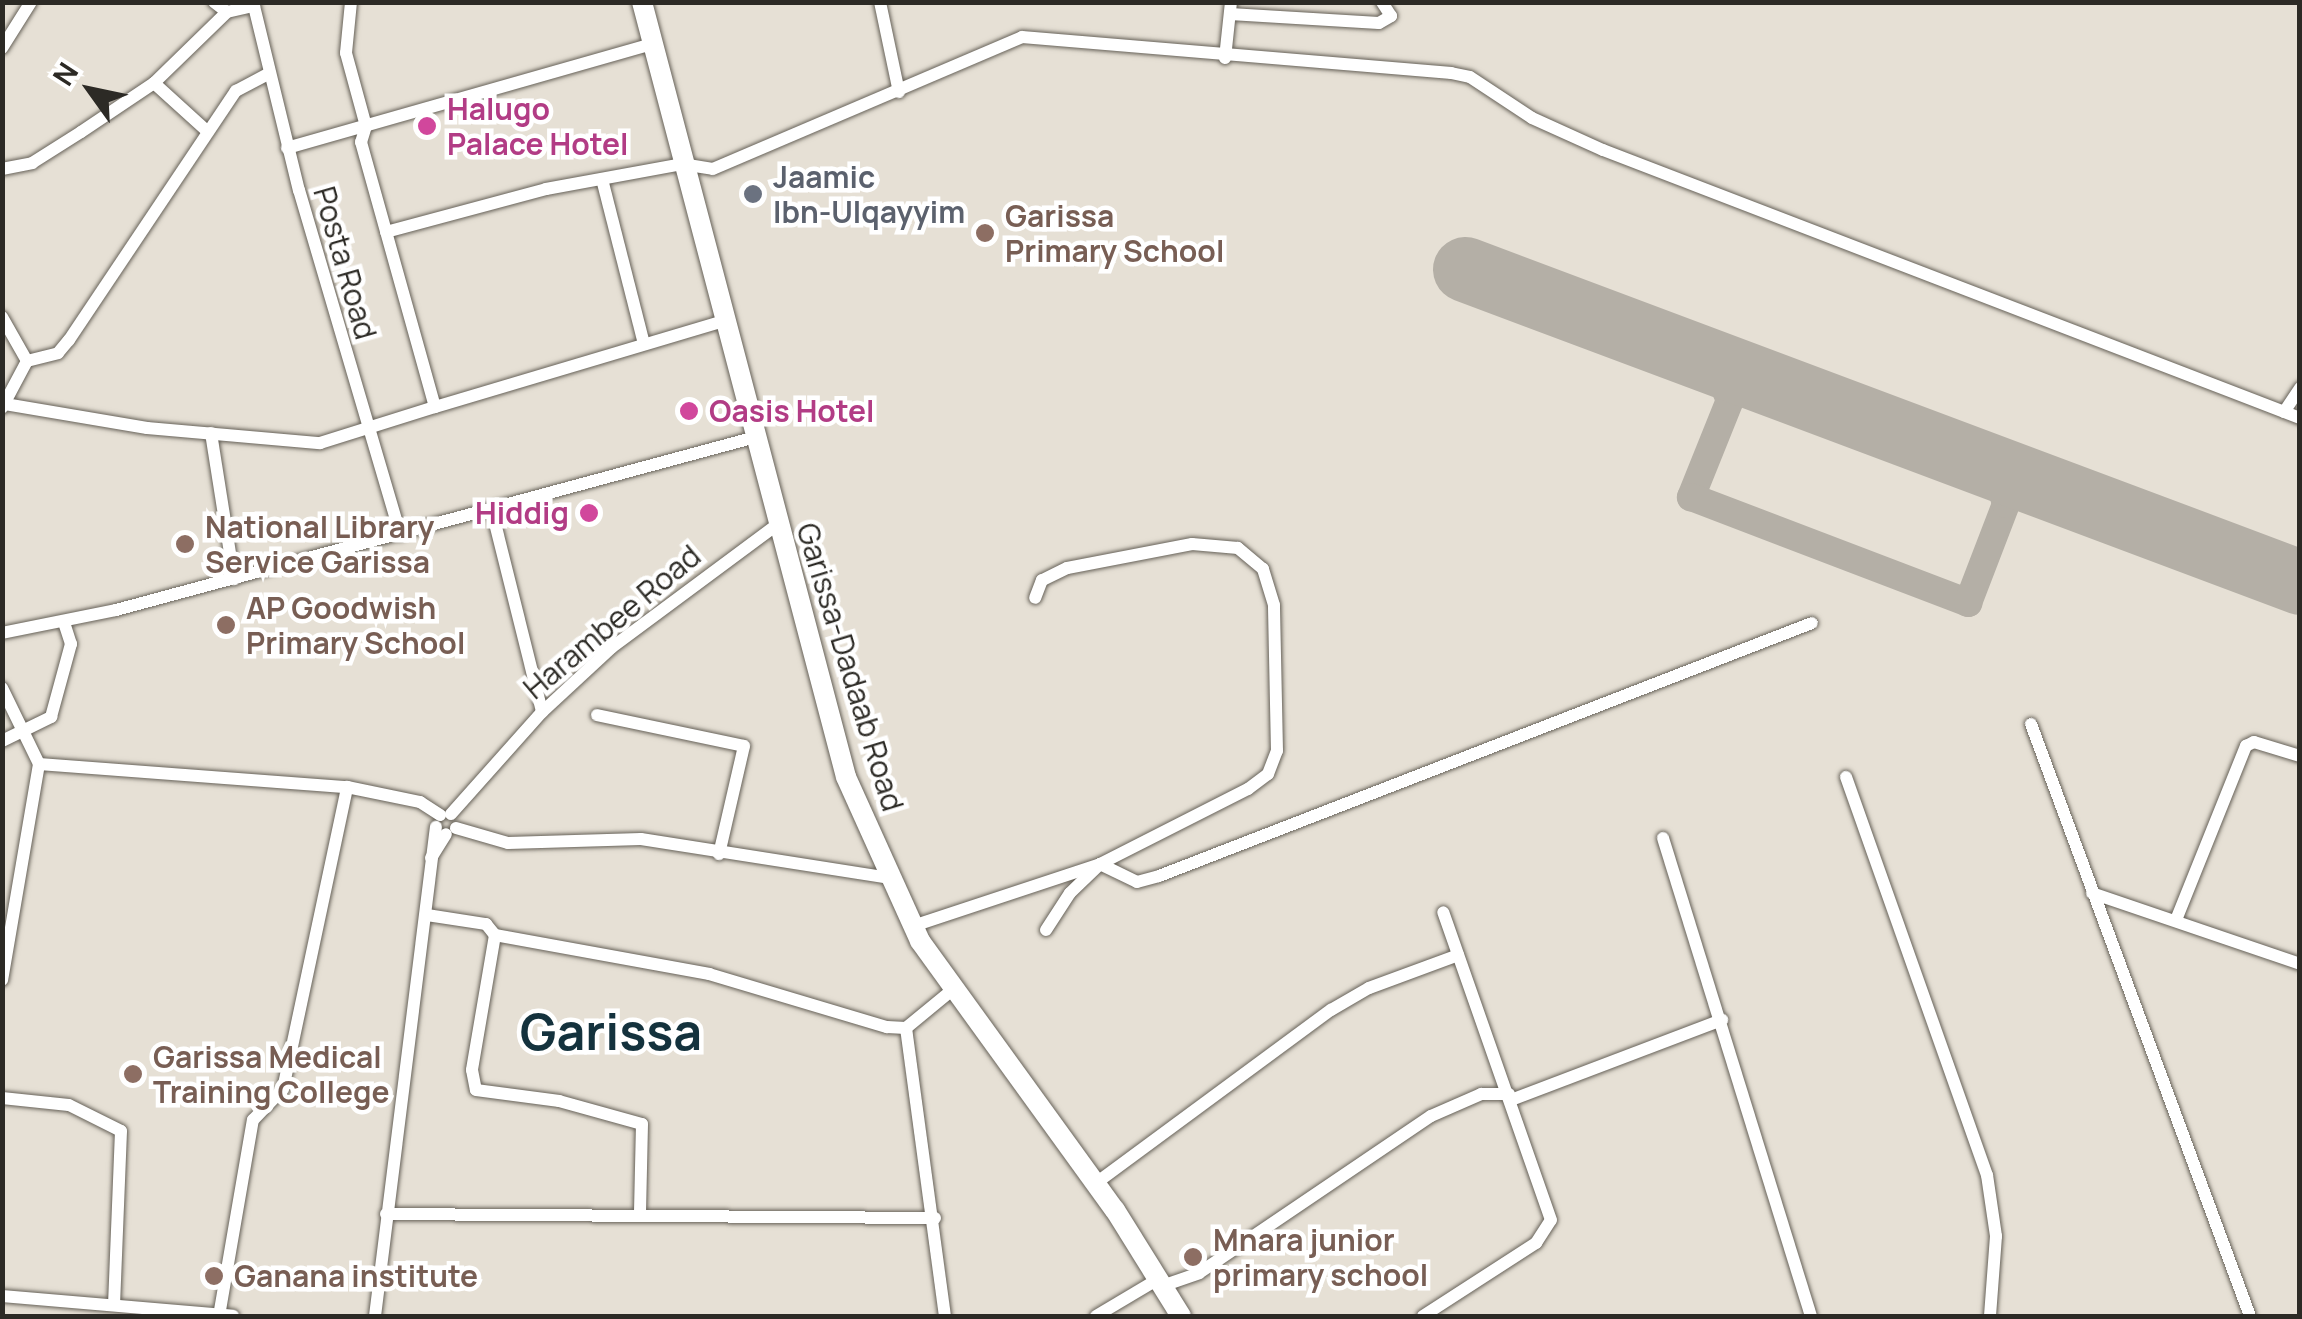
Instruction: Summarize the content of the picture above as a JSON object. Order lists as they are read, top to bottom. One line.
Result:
{"streets":{"highway":["Garissa-Dadaab Road"],"street":["Posta Road","Harambee Road"]},"crossings":[["Harambee Road","Garissa-Dadaab Road"]],"districts":["Garissa"],"places":["Halugo Palace Hotel","Jaamic Ibn-Ulqayyim","Garissa Primary School","Oasis Hotel","Hiddig","National Library Service Garissa","AP Goodwish Primary School","Garissa Medical Training College","Mnara junior primary school","Ganana institute"],"north":"top left"}
